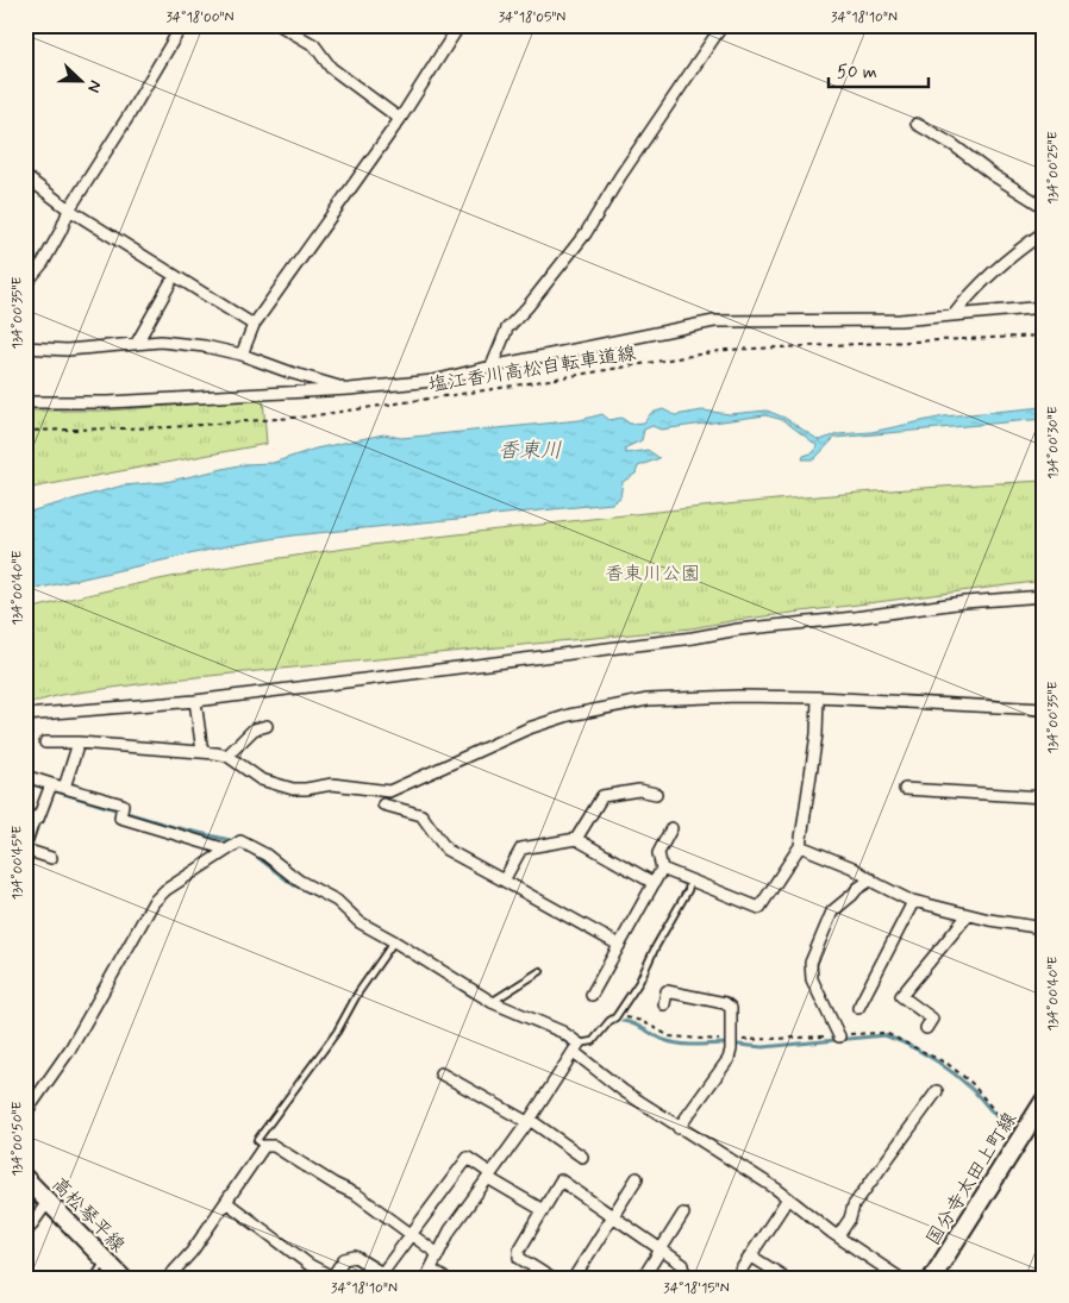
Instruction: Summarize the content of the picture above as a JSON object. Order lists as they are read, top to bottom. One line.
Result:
{"streets":{"main road":["国分寺太田上町線","高松琴平線"],"path":["塩江香川高松自転車道線"]},"water":["香東川"],"parks":["香東川公園"],"scale_bar":"50 m","north":"right","coordinates":["34°18'00\"N","34°18'05\"N","34°18'10\"N","134°00'25\"E","134°00'35\"E","134°00'30\"E","134°00'40\"E","134°00'45\"E","134°00'50\"E","34°18'15\"N"]}
